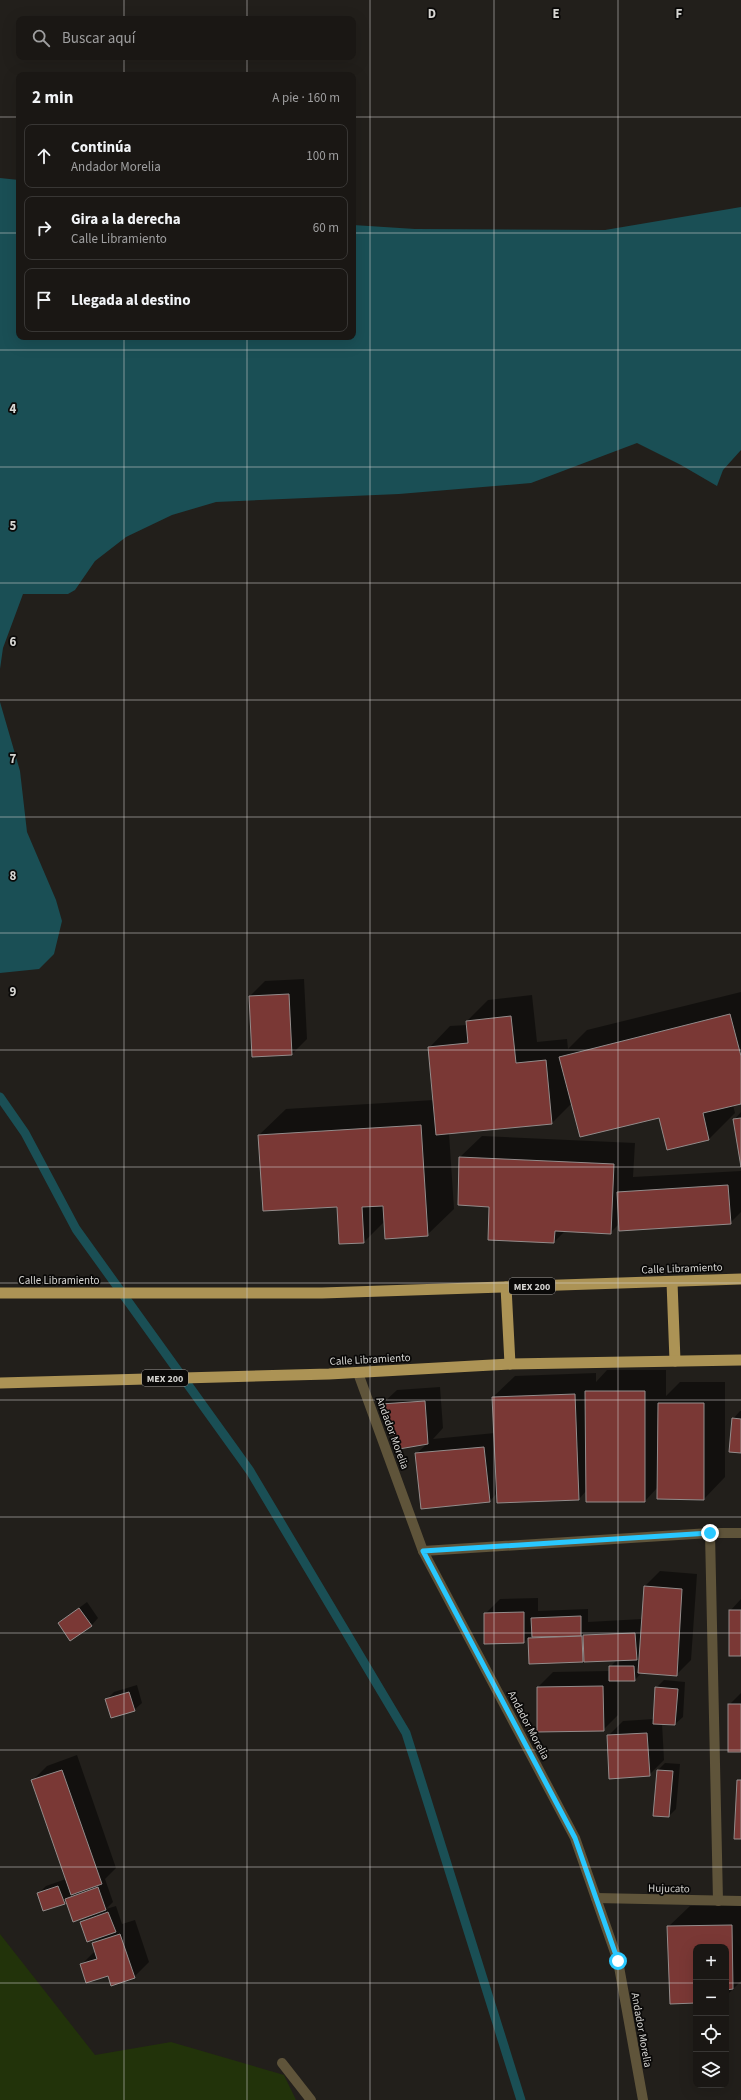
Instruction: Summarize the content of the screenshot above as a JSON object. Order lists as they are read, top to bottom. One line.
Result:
{"streets":{"highway":["Calle Libramiento","MEX 200"],"street":["Andador Morelia","Hujucato"]},"crossings":[["Calle Libramiento","Andador Morelia"],["Andador Morelia","Hujucato"]],"page":{"search":"Buscar aquí","heading":["2 min","A pie · 160 m"],"list":[["Continúa","Andador Morelia","100 m"],["Gira a la derecha","Calle Libramiento","60 m"],"Llegada al destino"],"map_buttons":["+","−"]},"grid":{"columns":["D","E","F"],"rows":["4","5","6","7","8","9"]}}
